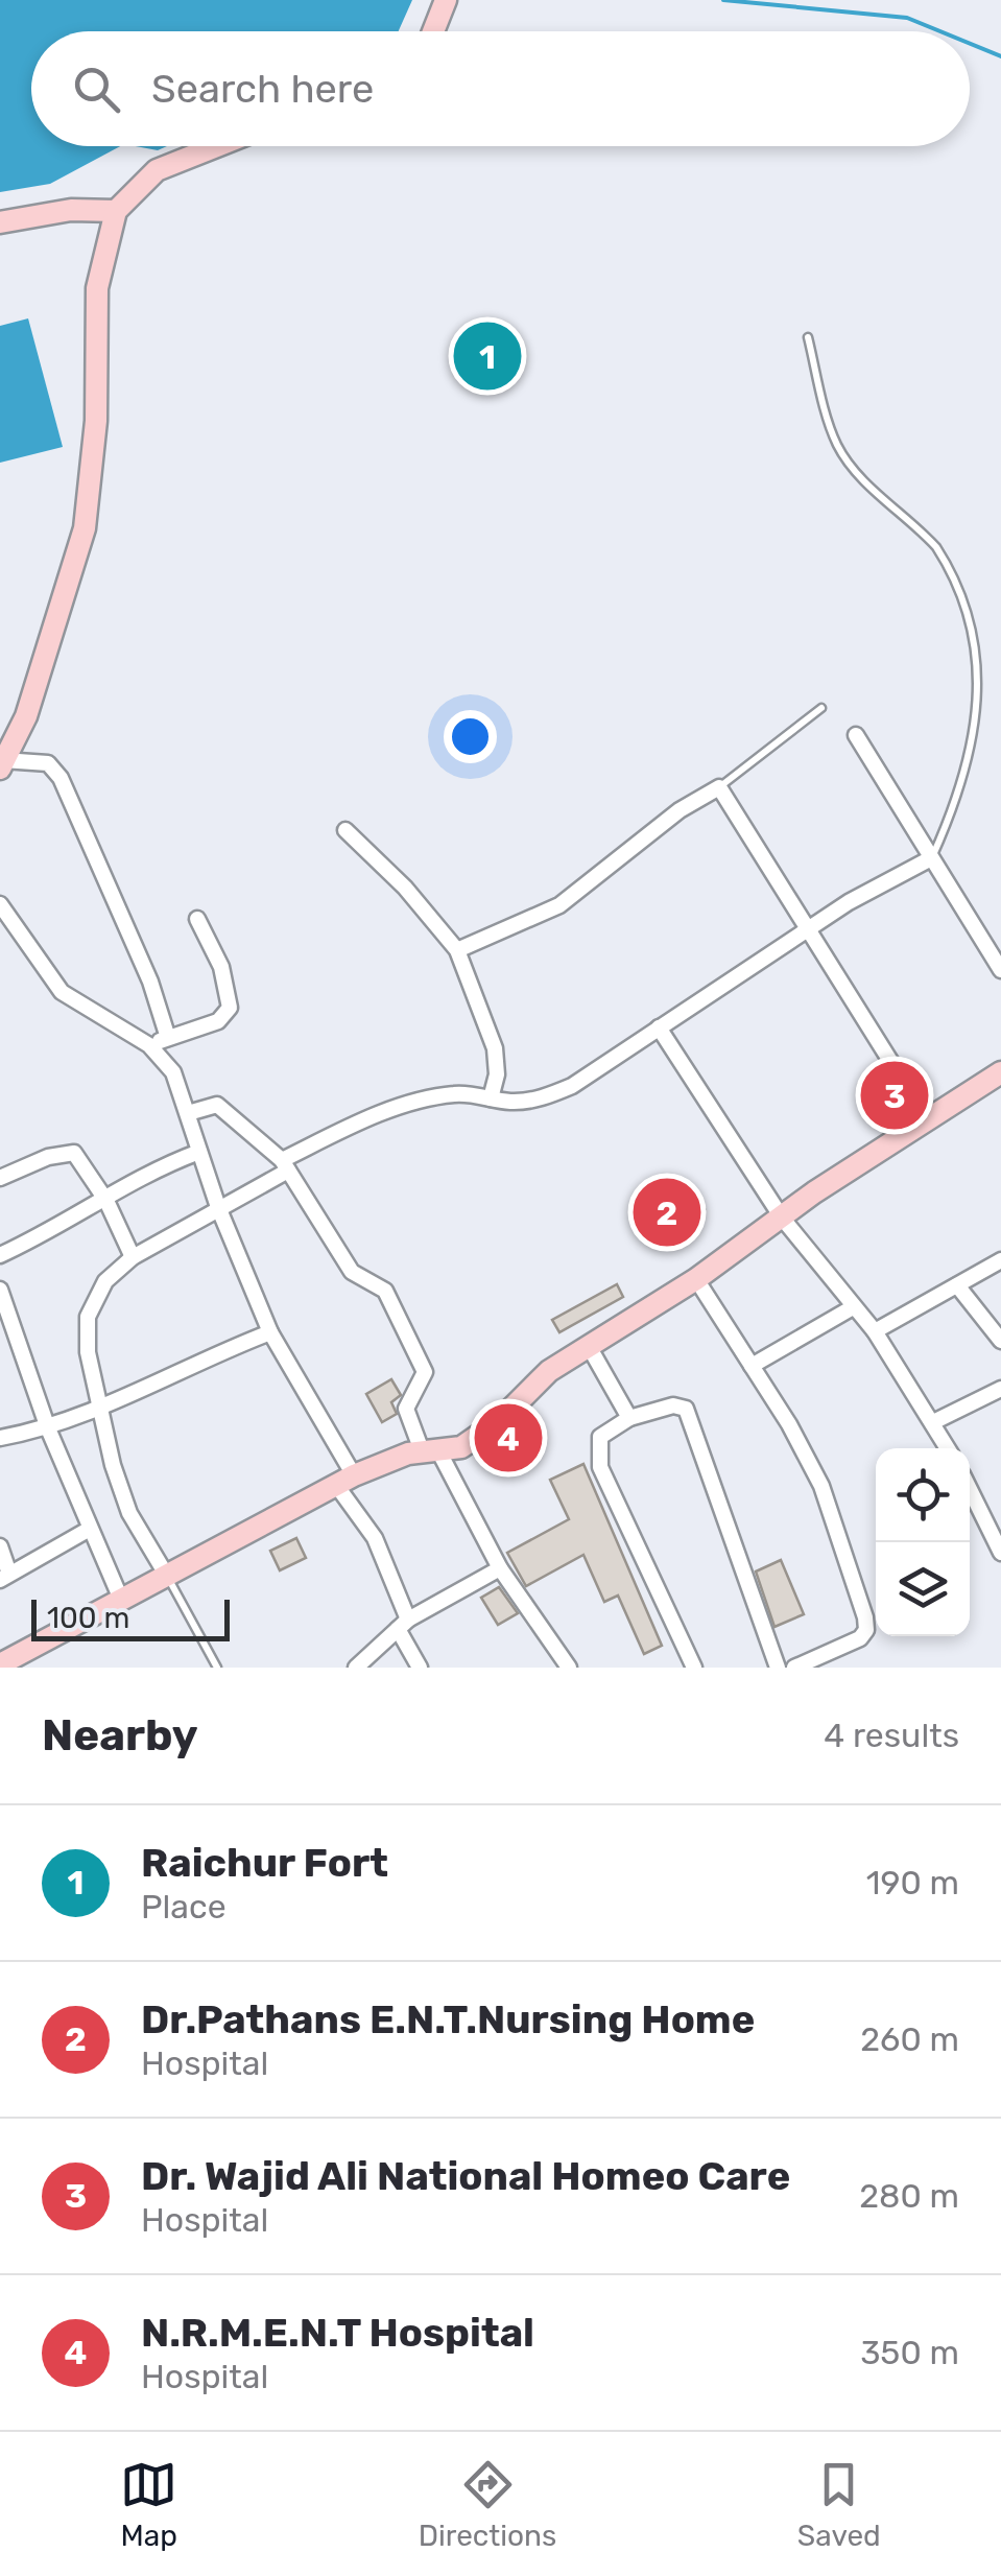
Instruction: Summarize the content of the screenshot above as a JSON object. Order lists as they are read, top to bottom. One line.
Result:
{"scale_bar":"100 m","page":{"search":"Search here","pins":["1","3","2","4"],"scale":"100 m","heading":["Nearby","4 results"],"list":[{"mark":"1","name":"Raichur Fort","note":"Place","value":"190 m"},{"mark":"2","name":"Dr.Pathans E.N.T.Nursing Home","note":"Hospital","value":"260 m"},{"mark":"3","name":"Dr. Wajid Ali National Homeo Care","note":"Hospital","value":"280 m"},{"mark":"4","name":"N.R.M.E.N.T Hospital","note":"Hospital","value":"350 m"}],"nav":["Map","Directions","Saved"]}}
